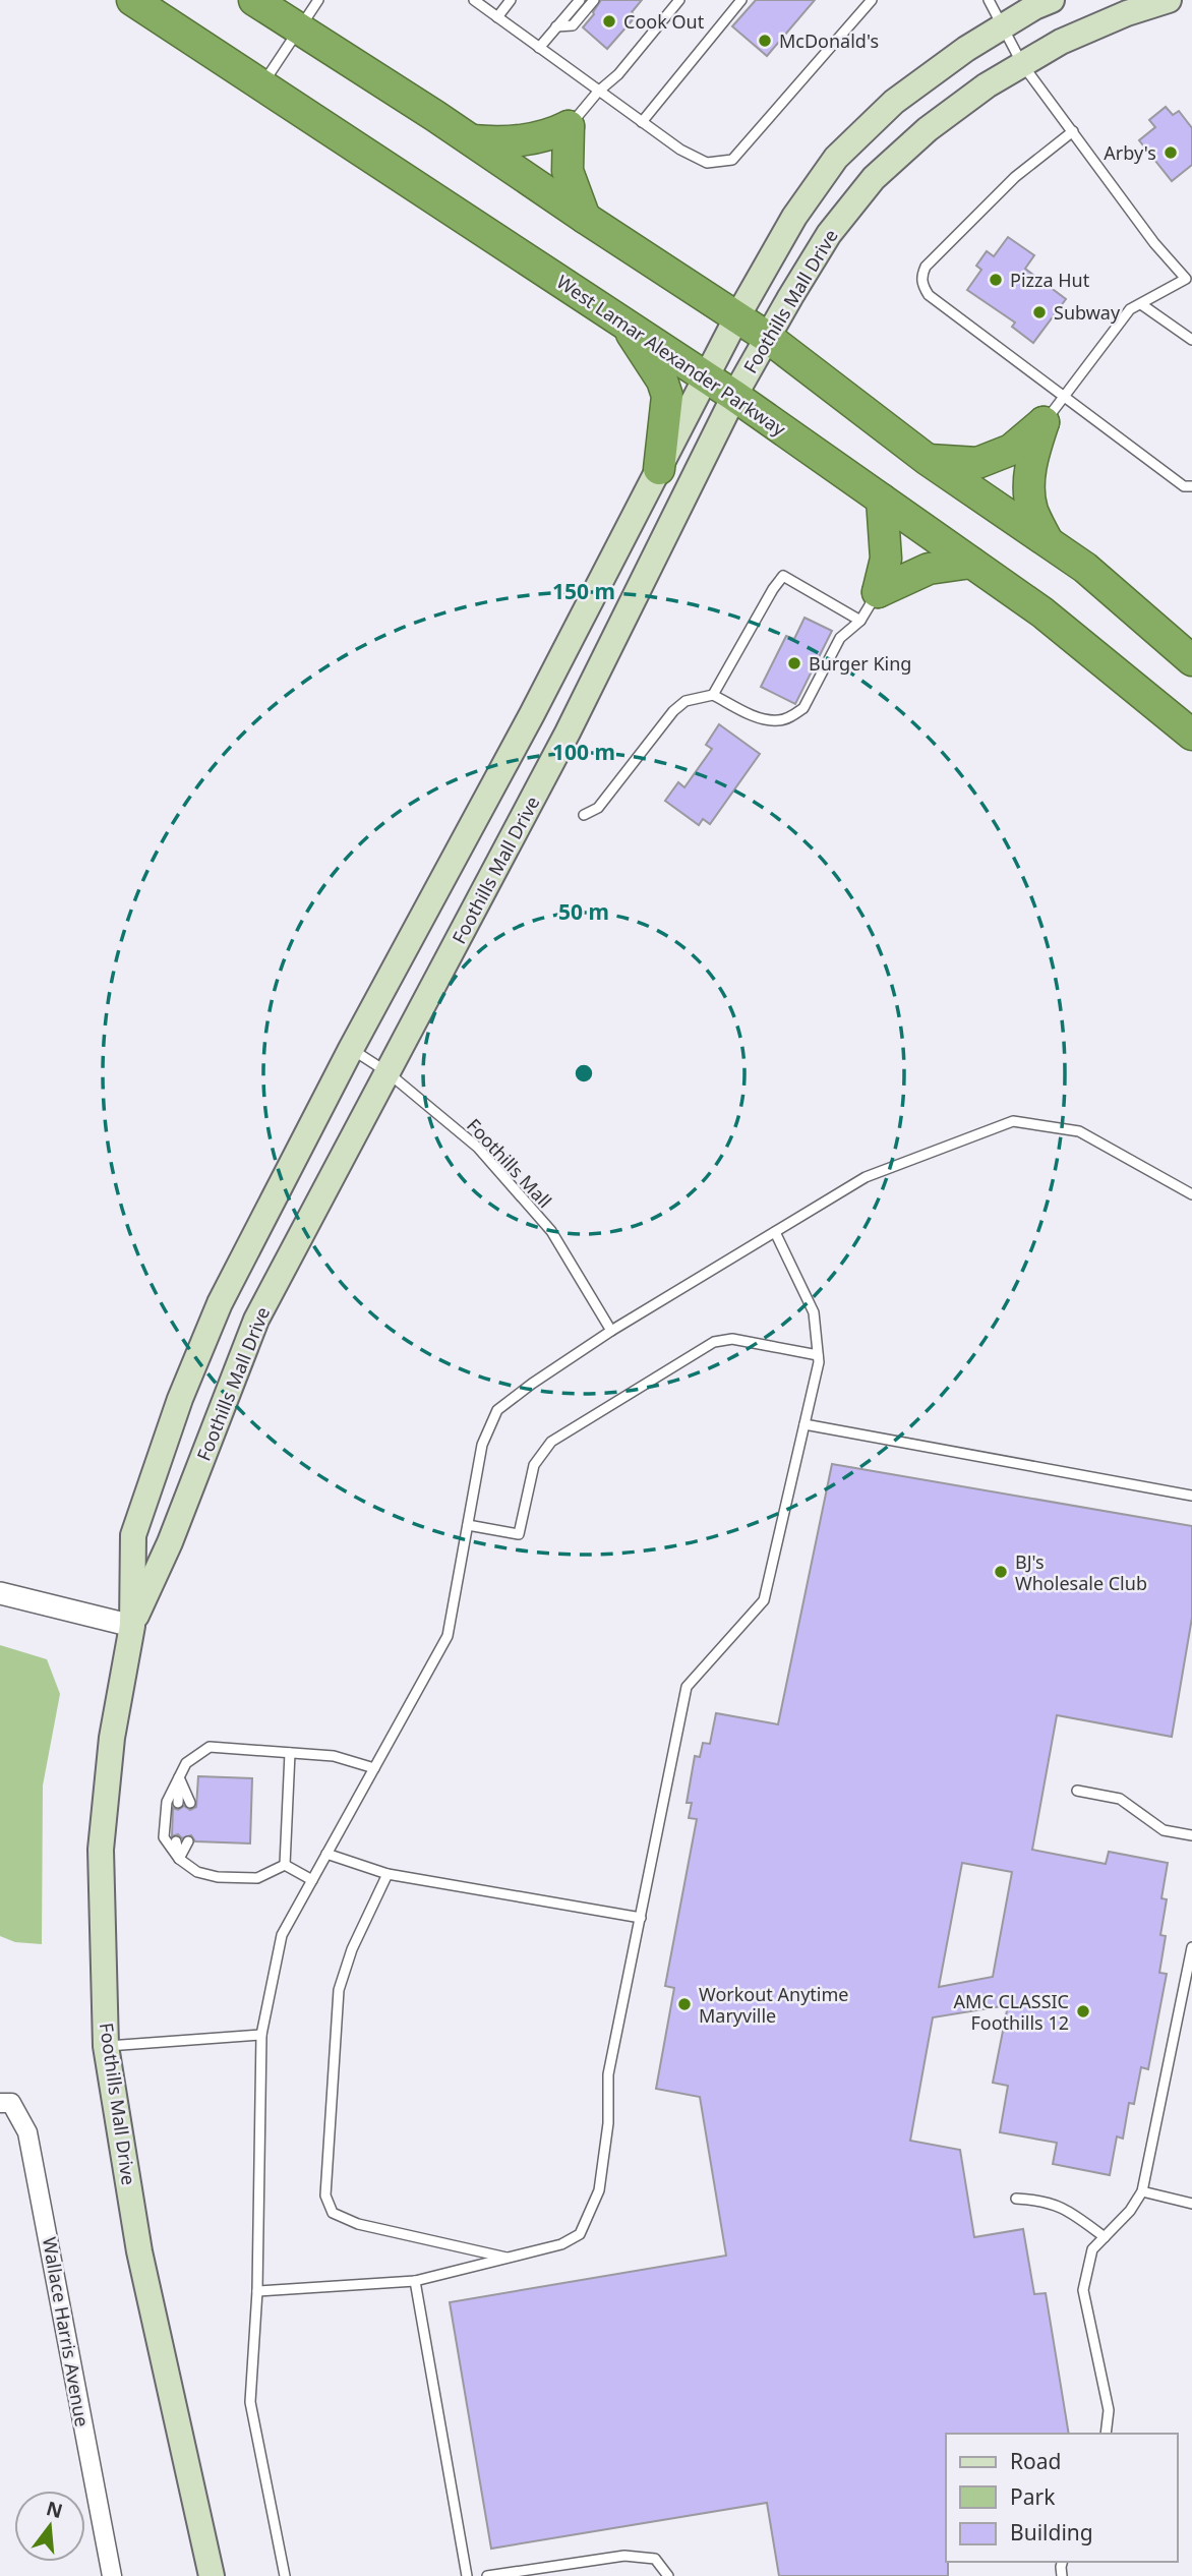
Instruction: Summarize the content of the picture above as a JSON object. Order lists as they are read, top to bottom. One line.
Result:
{"streets":{"highway":["West Lamar Alexander Parkway"],"main road":["Foothills Mall Drive"],"street":["Wallace Harris Avenue"],"lane":["Foothills Mall"]},"crossings":[["Foothills Mall Drive","West Lamar Alexander Parkway"],["Foothills Mall Drive","Foothills Mall"]],"places":["Cook Out","McDonald's","Arby's","Pizza Hut","Subway","Burger King","BJ's Wholesale Club","Workout Anytime Maryville","AMC CLASSIC Foothills 12"],"legend":["Road","Park","Building"],"north":"top","rings":["150 m","100 m","50 m"]}
